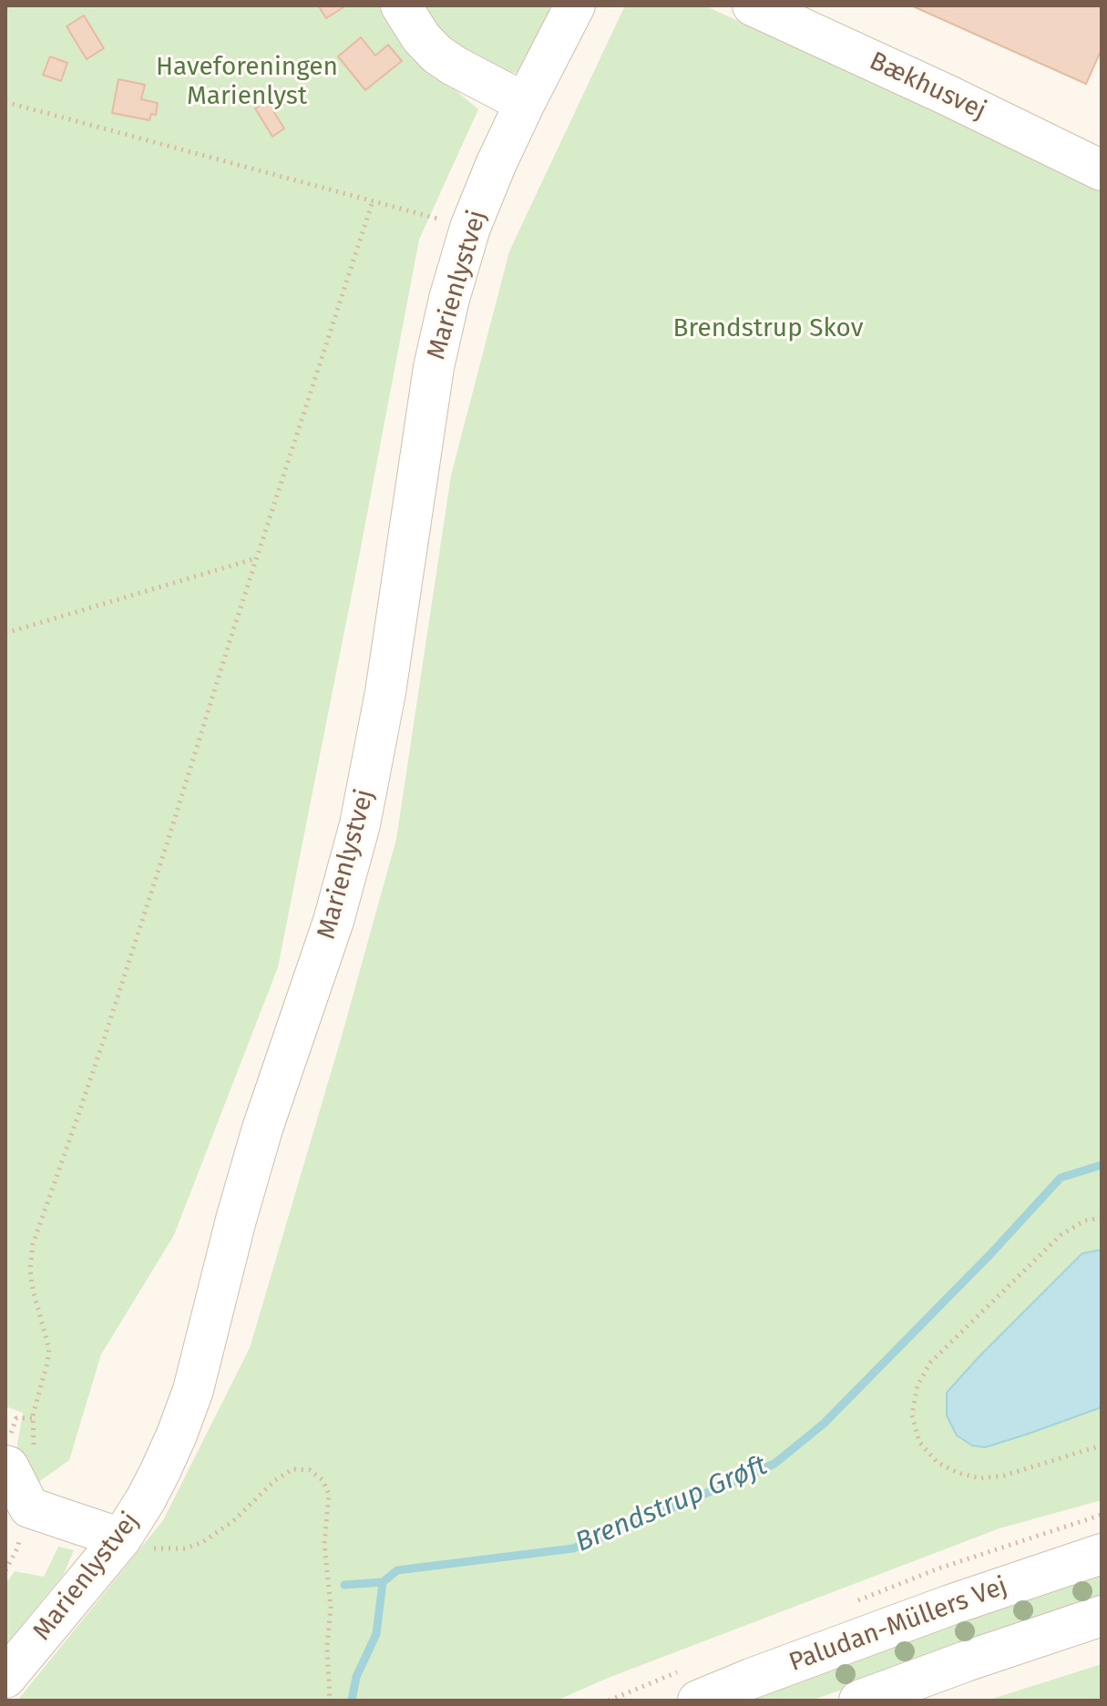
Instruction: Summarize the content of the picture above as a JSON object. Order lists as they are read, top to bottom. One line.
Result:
{"streets":{"street":["Bækhusvej","Marienlystvej","Paludan-Müllers Vej"]},"water":["Brendstrup Grøft"],"parks":["Haveforeningen Marienlyst","Brendstrup Skov"]}
